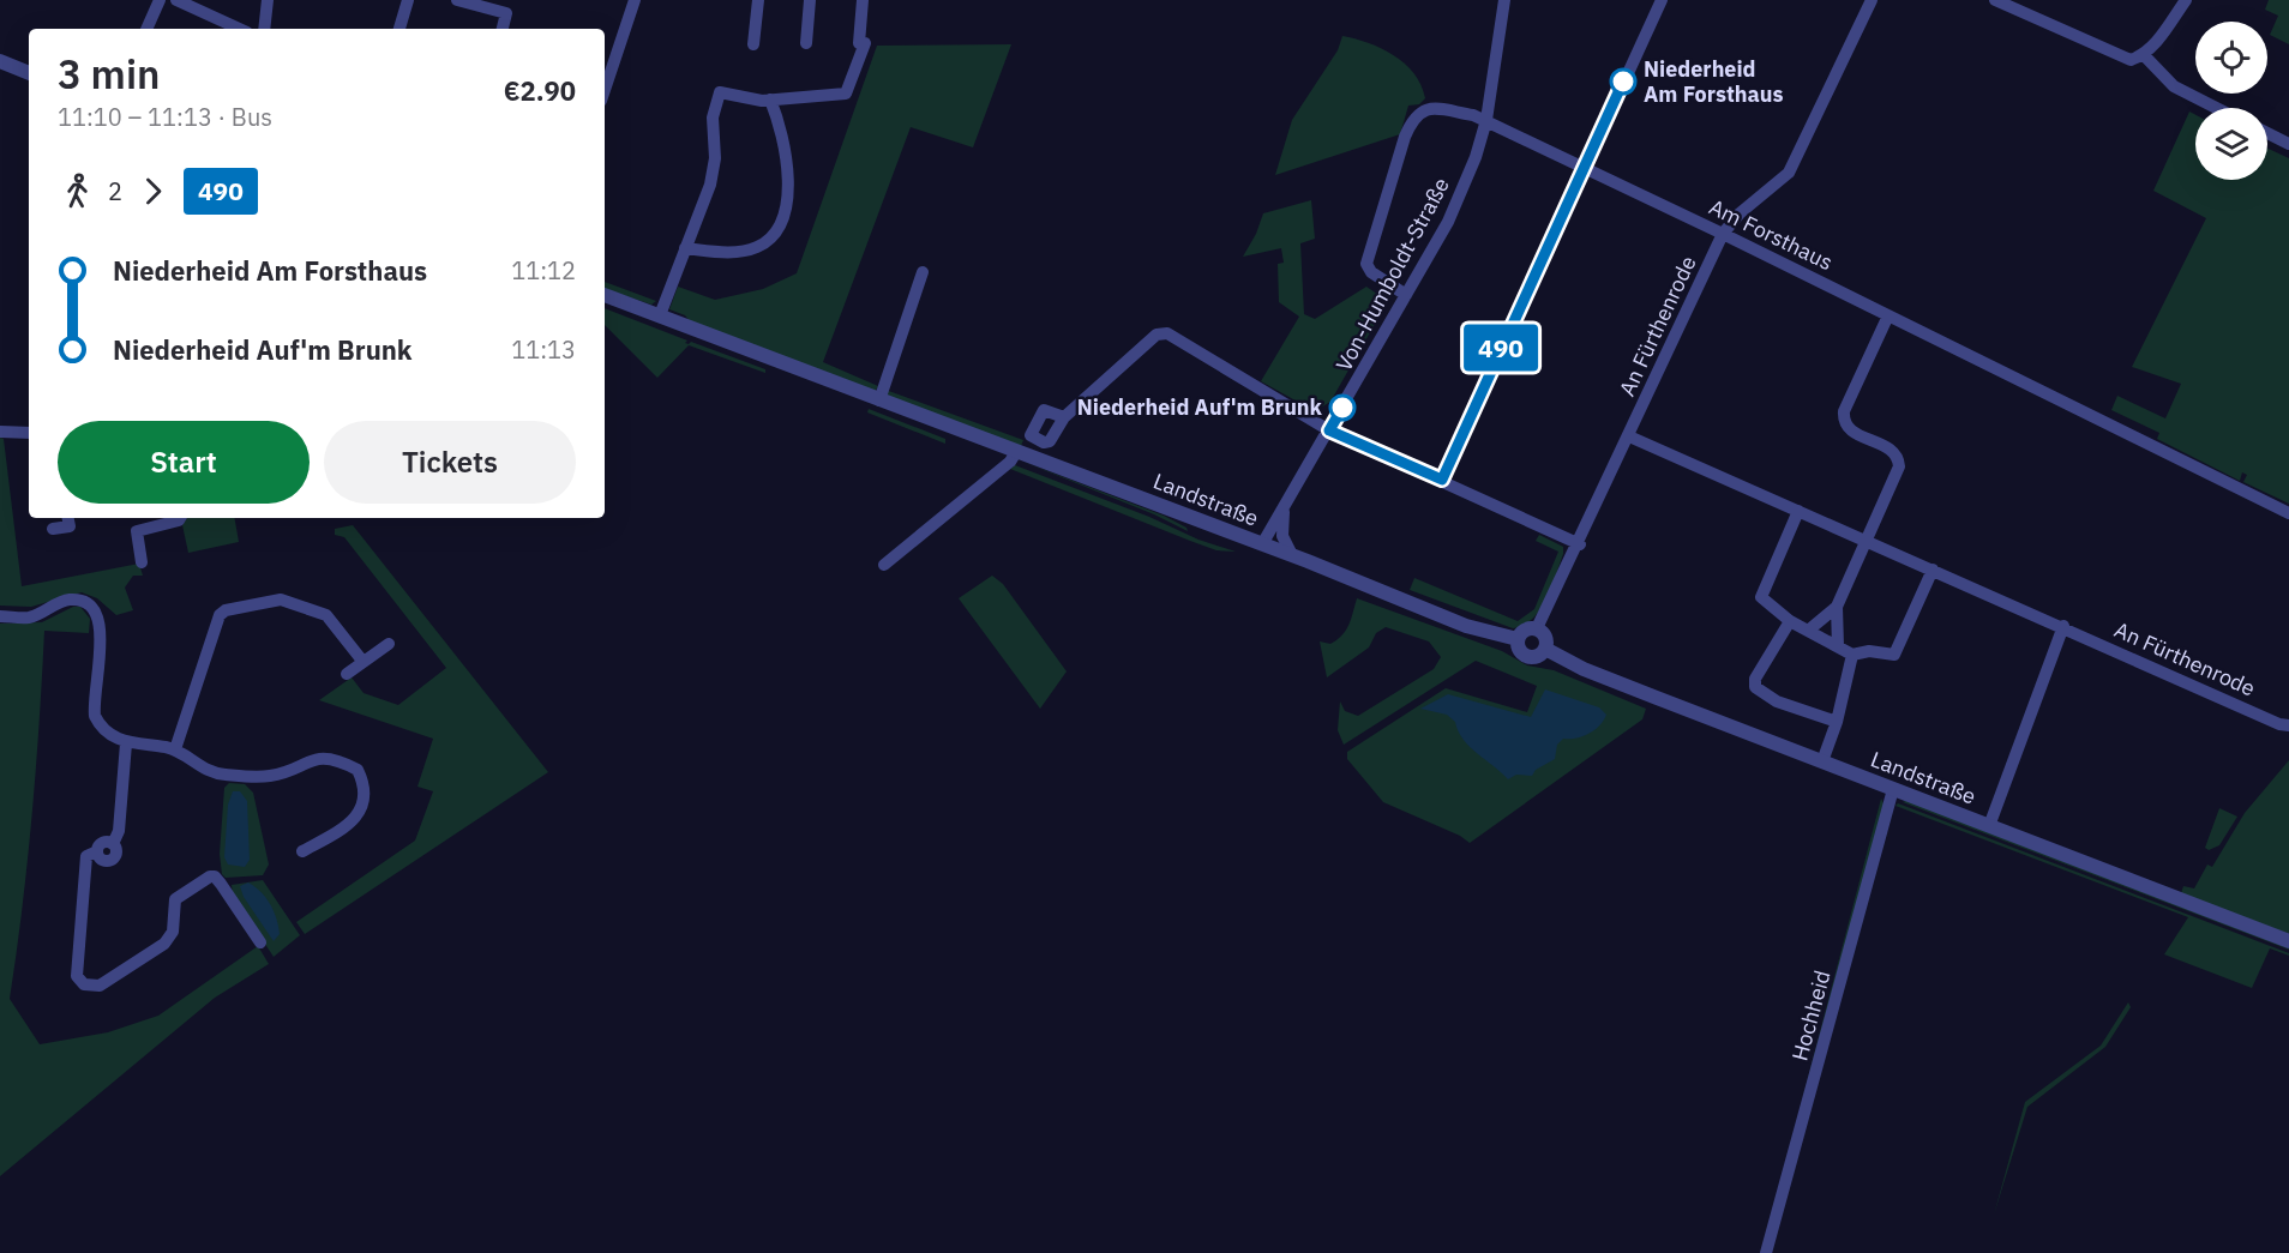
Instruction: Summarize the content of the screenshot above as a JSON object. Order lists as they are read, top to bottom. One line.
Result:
{"streets":{"street":["Am Forsthaus","Von-Humboldt-Straße","An Fürthenrode","Landstraße","Hochheid"]},"crossings":[["Am Forsthaus","Von-Humboldt-Straße"],["Am Forsthaus","An Fürthenrode"],["Von-Humboldt-Straße","Landstraße"],["An Fürthenrode","Landstraße"],["Landstraße","Hochheid"]],"places":["Niederheid Am Forsthaus","Niederheid Auf'm Brunk"],"lines":["bus line 490"],"page":{"on_map":"490","heading":["3 min","11:10 – 11:13 · Bus","€2.90"],"legs":["2","490"],"list":[{"name":"Niederheid Am Forsthaus","value":"11:12"},{"name":"Niederheid Auf'm Brunk","value":"11:13"}],"buttons":["Start","Tickets"]}}
